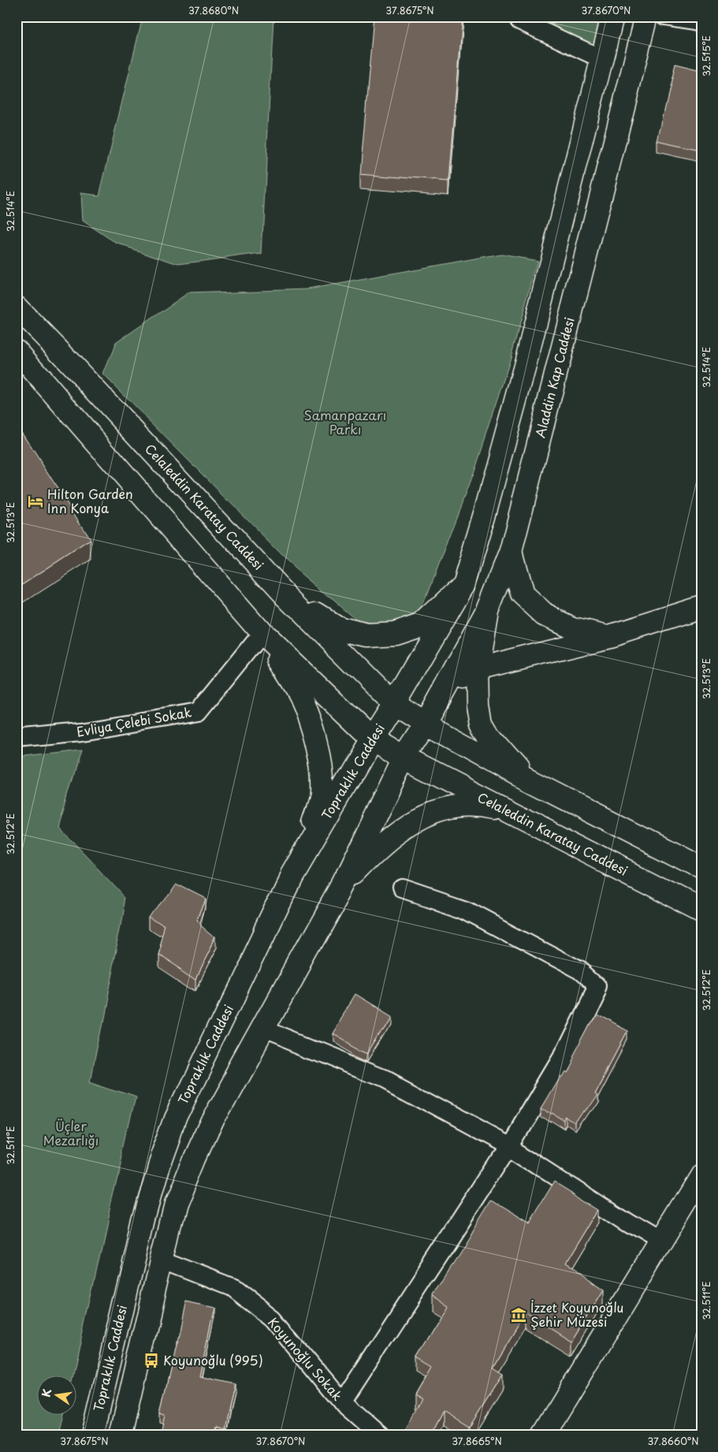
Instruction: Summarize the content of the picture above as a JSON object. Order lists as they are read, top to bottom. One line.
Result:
{"streets":{"main road":["Aladdin Kap Caddesi","Celaleddin Karatay Caddesi","Topraklık Caddesi"],"street":["Evliya Çelebi Sokak","Koyunoğlu Sokak"]},"crossings":[["Aladdin Kap Caddesi","Celaleddin Karatay Caddesi"],["Celaleddin Karatay Caddesi","Topraklık Caddesi"]],"parks":["Samanpazarı Parkı","Üçler Mezarlığı"],"places":{"hotel":["Hilton Garden Inn Konya"],"museum":["İzzet Koyunoğlu Şehir Müzesi"],"bus stop":["Koyunoğlu (995)"]},"north":"left","coordinates":["37.8680°N","37.8675°N","37.8670°N","32.515°E","32.514°E","32.513°E","32.512°E","32.511°E","37.8665°N","37.8660°N"]}
